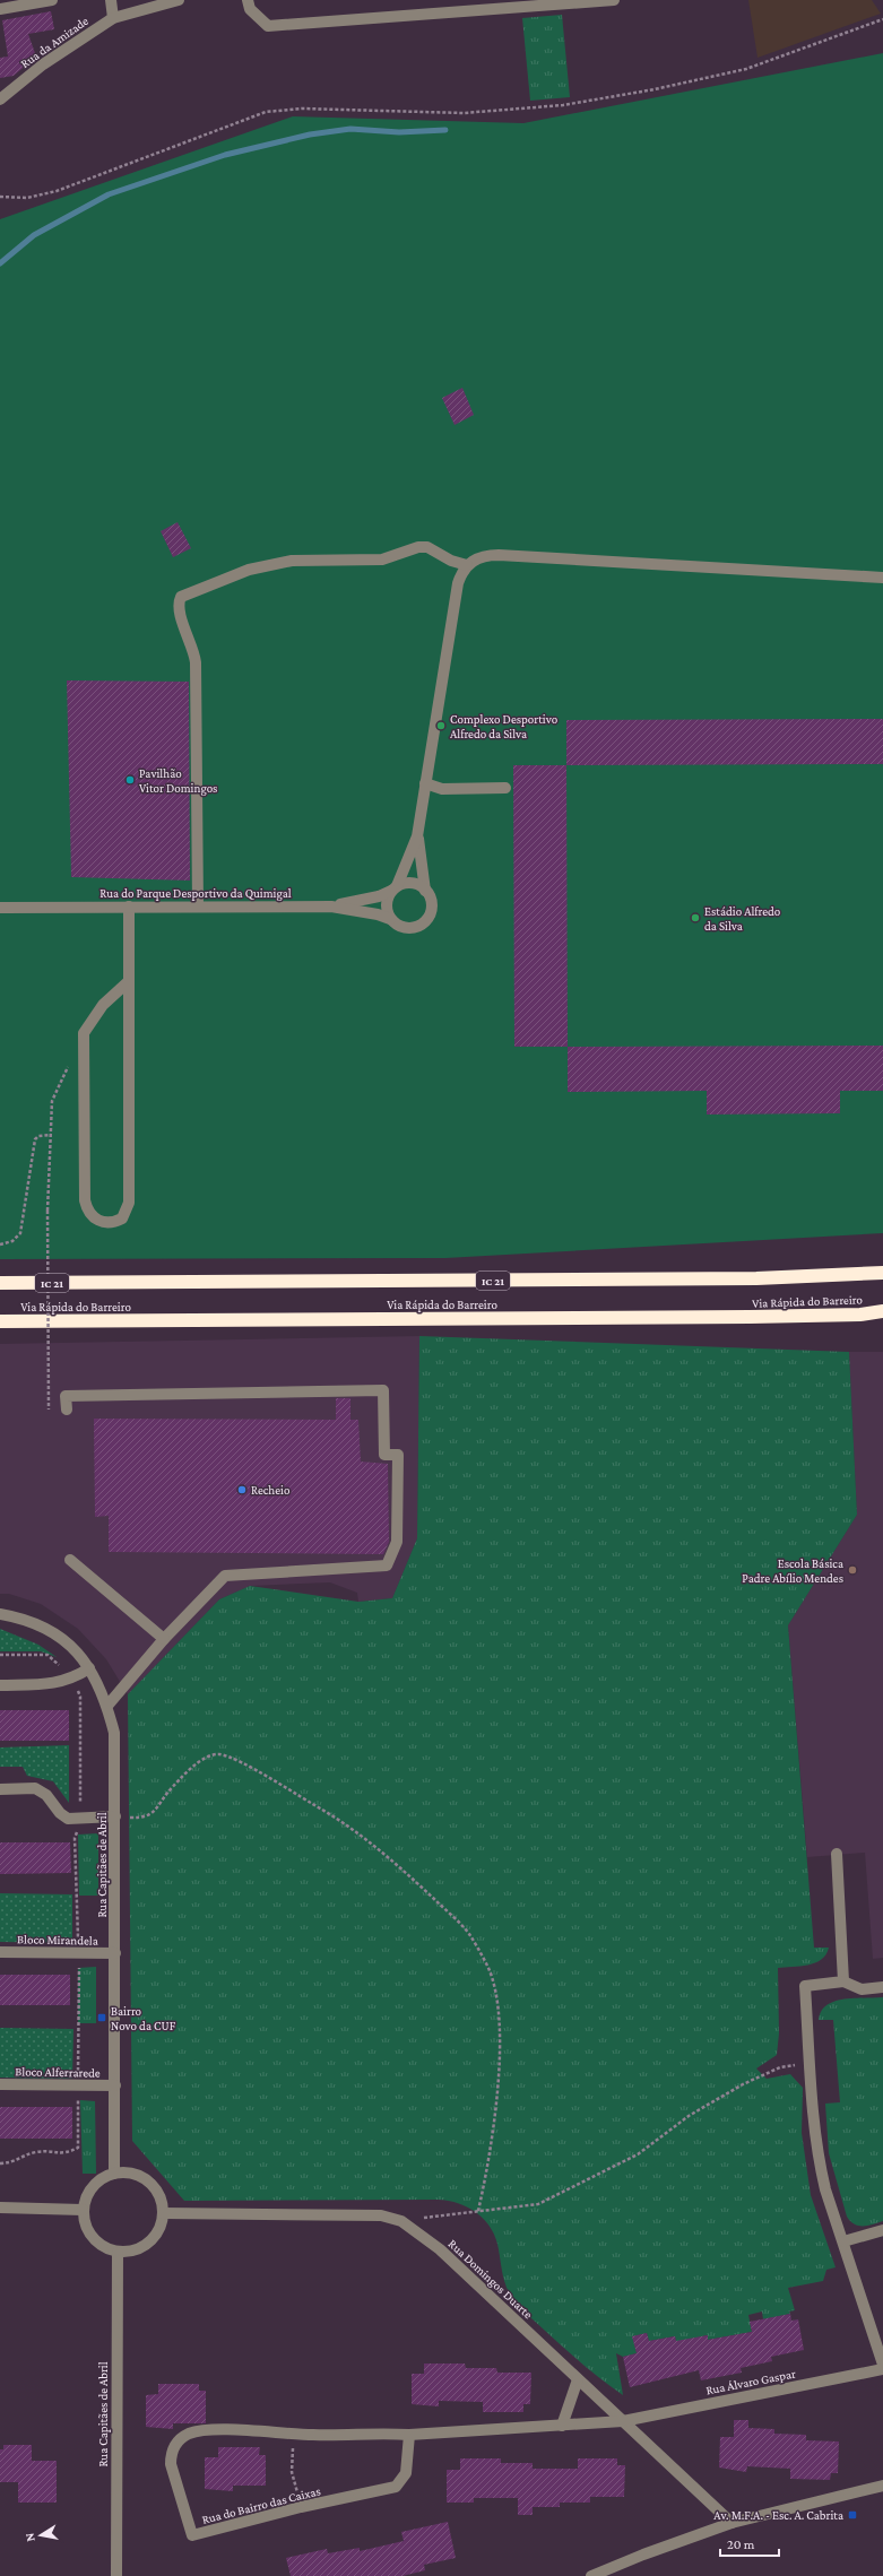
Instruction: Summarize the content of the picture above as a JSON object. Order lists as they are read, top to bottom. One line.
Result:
{"streets":{"highway":["IC 21","Via Rápida do Barreiro"],"street":["Rua da Amizade","Rua do Parque Desportivo da Quimigal","Rua Capitães de Abril","Bloco Mirandela","Bloco Alferrarede","Rua Domingos Duarte","Rua Álvaro Gaspar","Rua do Bairro das Caixas"]},"crossings":[["Rua Capitães de Abril","Bloco Mirandela"],["Rua Capitães de Abril","Bloco Alferrarede"],["Rua Capitães de Abril","Rua Domingos Duarte"],["Rua Domingos Duarte","Rua Álvaro Gaspar"],["Rua Álvaro Gaspar","Rua do Bairro das Caixas"]],"places":{"other":["Complexo Desportivo Alfredo da Silva","Pavilhão Vitor Domingos","Estádio Alfredo da Silva","Recheio","Escola Básica Padre Abílio Mendes"],"transit":["Bairro Novo da CUF","Av. M.F.A. - Esc. A. Cabrita"]},"scale_bar":"20 m","north":"left"}
